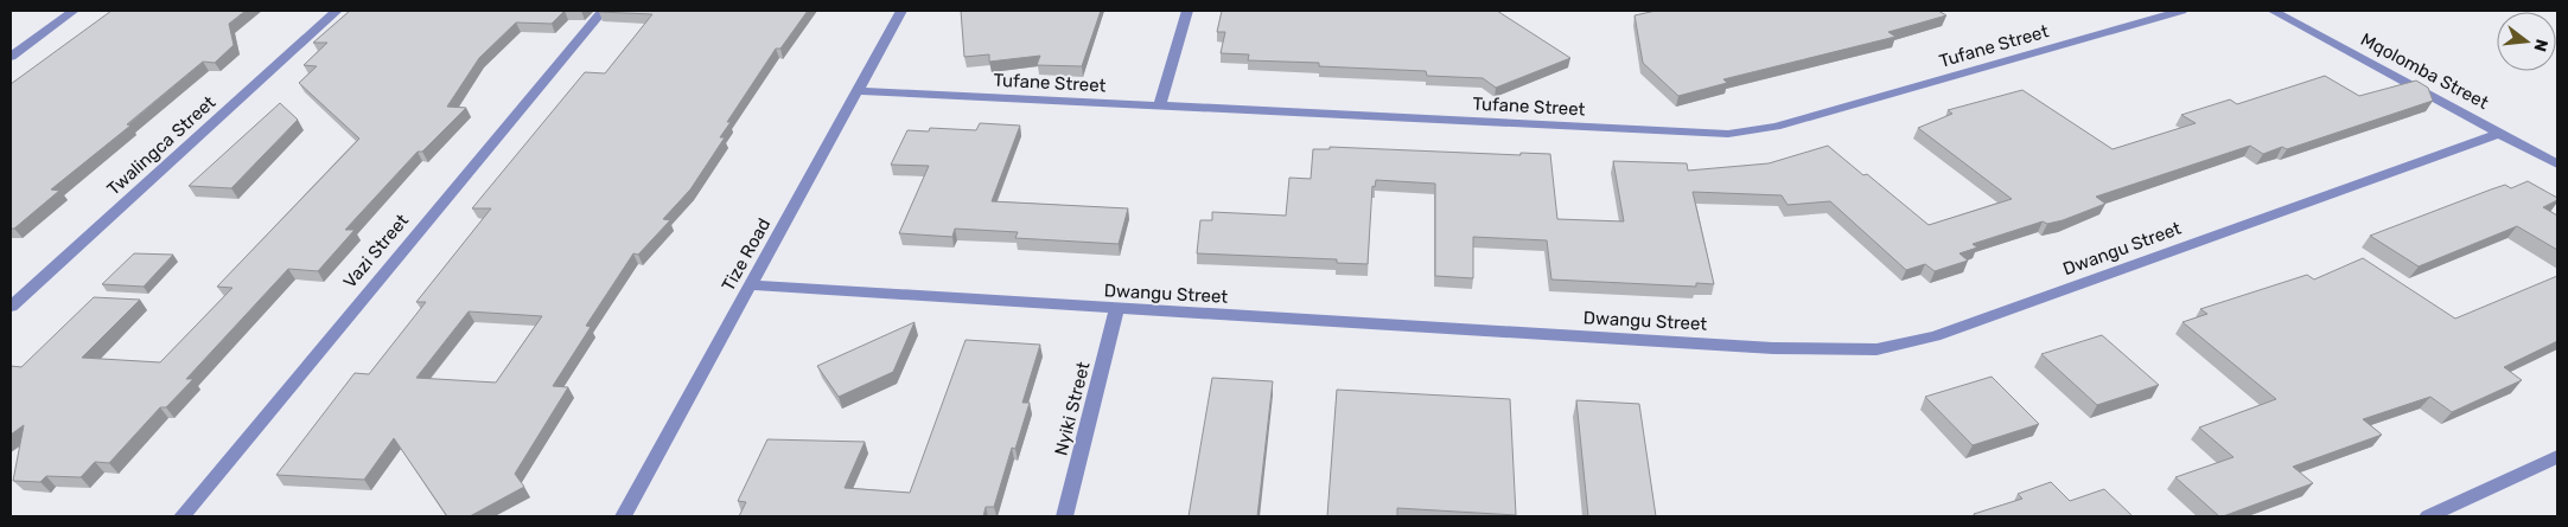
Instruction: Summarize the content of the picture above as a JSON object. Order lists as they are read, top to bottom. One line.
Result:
{"streets":{"street":["Tufane Street","Mqolomba Street","Twalingca Street","Dwangu Street","Vazi Street","Tize Road","Nyiki Street"]},"crossings":[["Tufane Street","Tize Road"],["Mqolomba Street","Dwangu Street"],["Dwangu Street","Tize Road"],["Dwangu Street","Nyiki Street"]],"north":"right"}
